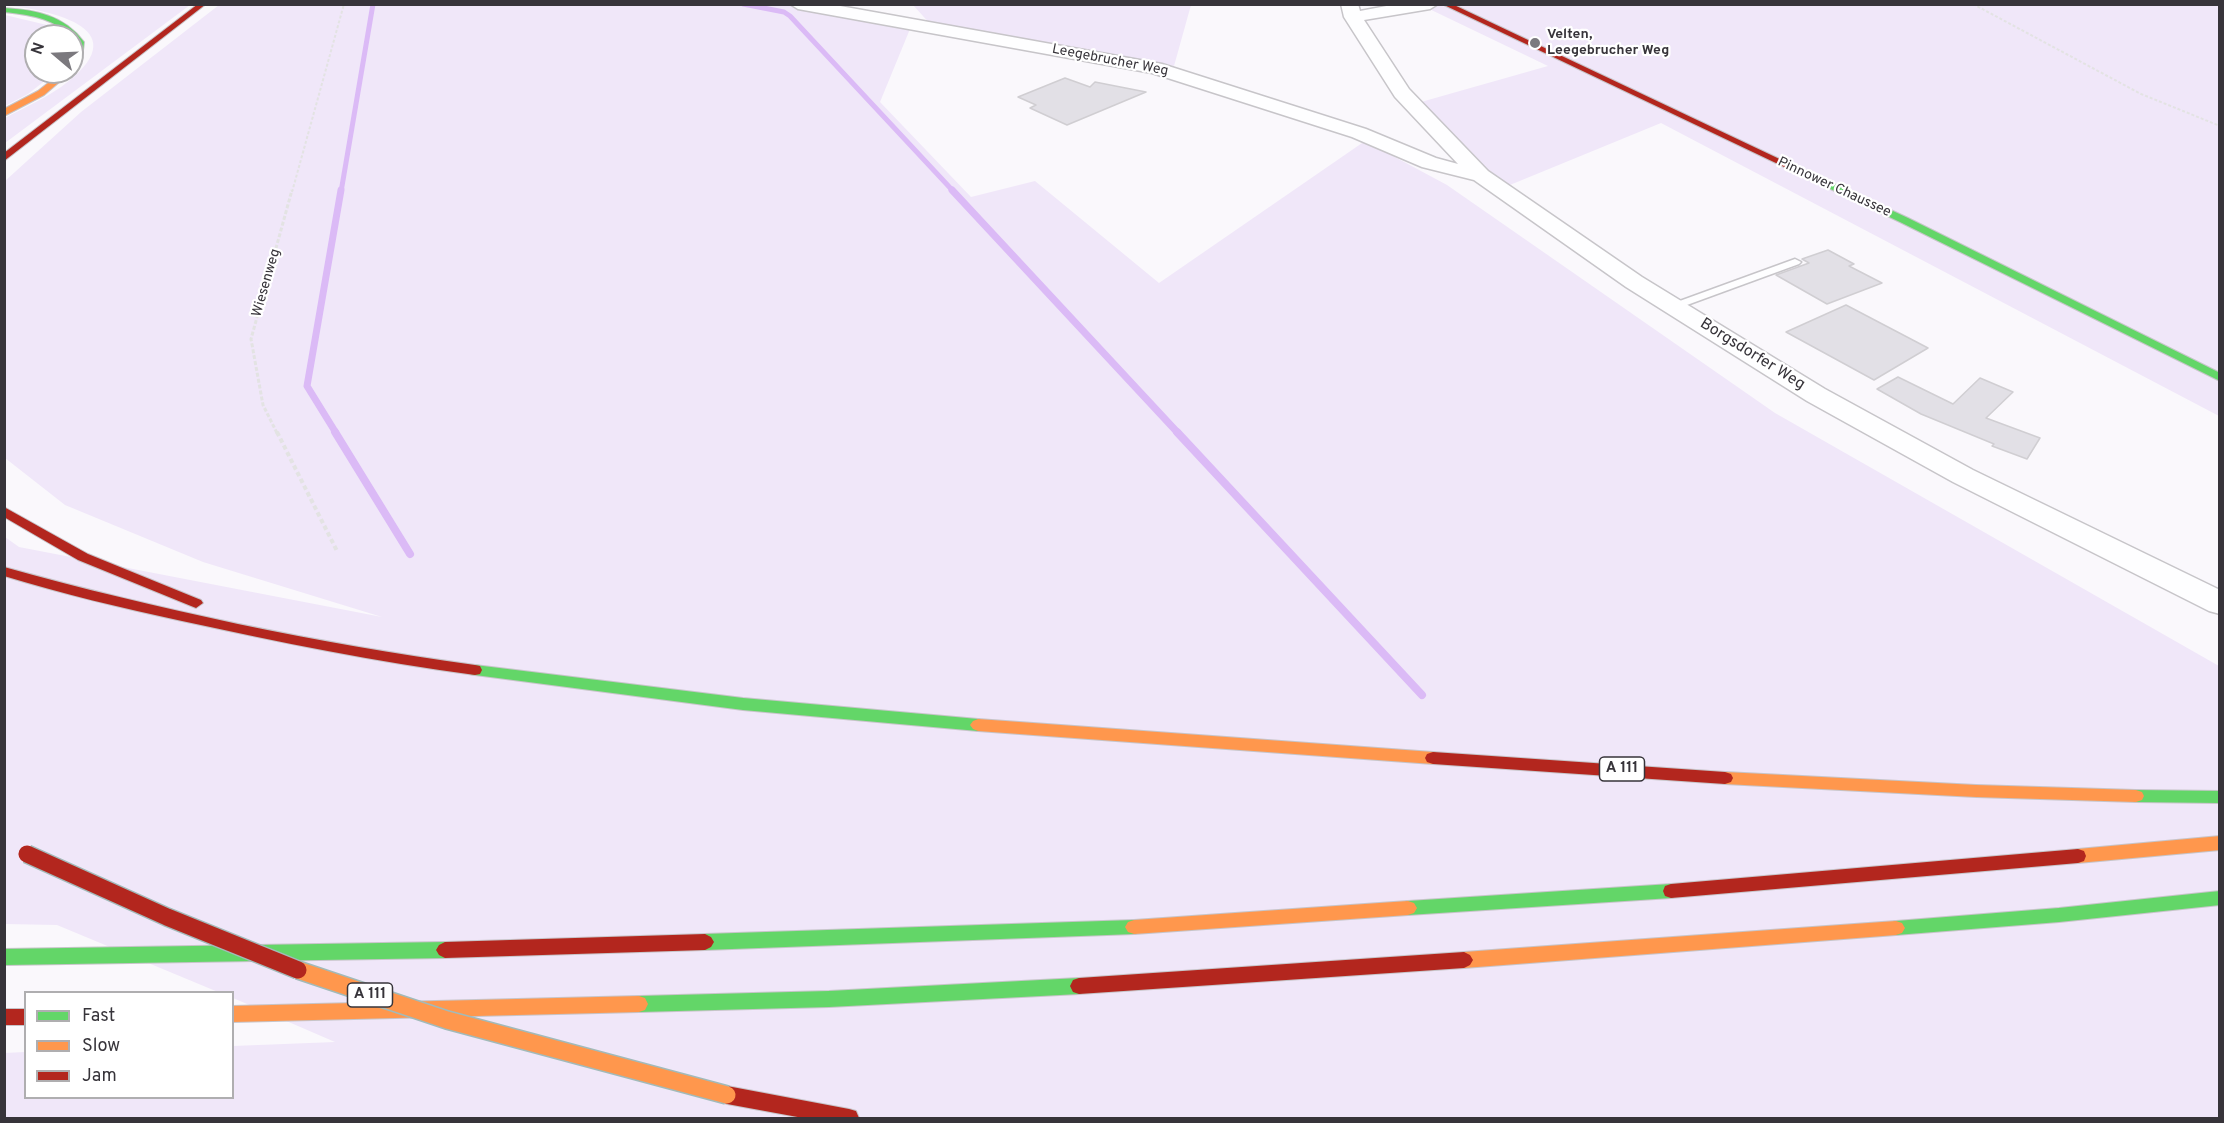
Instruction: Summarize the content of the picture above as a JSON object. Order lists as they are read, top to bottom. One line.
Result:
{"streets":{"main road":["Pinnower Chaussee","A 111"],"street":["Leegebrucher Weg","Borgsdorfer Weg"],"path":["Wiesenweg"]},"crossings":[["Leegebrucher Weg","Borgsdorfer Weg"]],"places":["Velten, Leegebrucher Weg"],"legend":["Fast","Slow","Jam"],"north":"left"}
